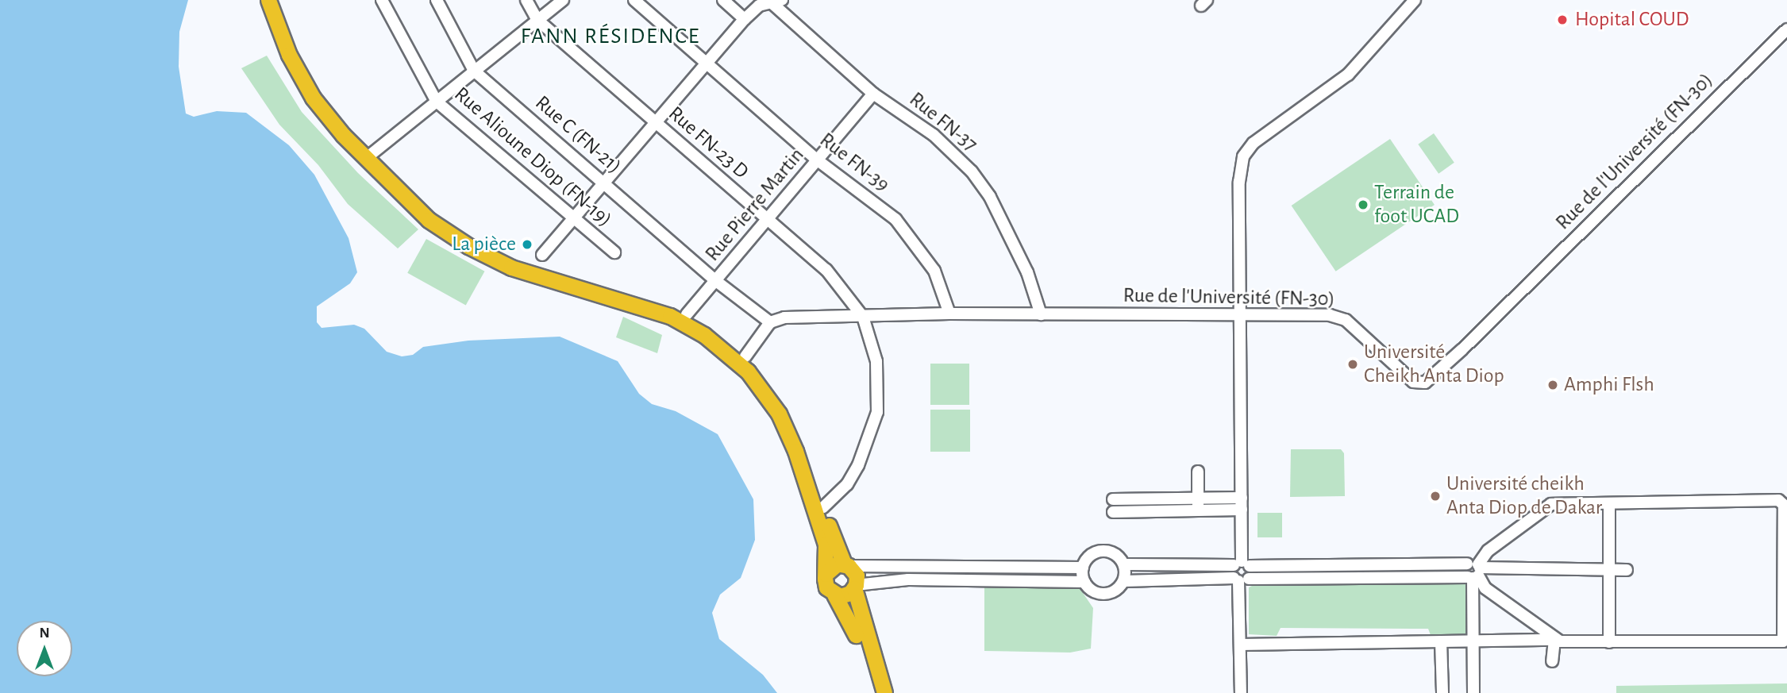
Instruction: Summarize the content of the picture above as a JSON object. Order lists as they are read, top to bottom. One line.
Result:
{"streets":{"street":["Rue FN-37","Rue C (FN-21)","Rue FN-23 D","Rue de l'Université (FN-30)","Rue Alioune Diop (FN-19)","Rue FN-39","Rue Pierre Martin"]},"crossings":[["Rue FN-37","Rue de l'Université (FN-30)"],["Rue FN-37","Rue Pierre Martin"],["Rue C (FN-21)","Rue Pierre Martin"],["Rue FN-23 D","Rue de l'Université (FN-30)"],["Rue FN-23 D","Rue Pierre Martin"],["Rue de l'Université (FN-30)","Rue FN-39"],["Rue FN-39","Rue Pierre Martin"]],"districts":["FANN RÉSIDENCE"],"places":["Hopital COUD","Terrain de foot UCAD","La pièce","Université Cheikh Anta Diop","Amphi Flsh","Université cheikh Anta Diop de Dakar"],"north":"top"}
